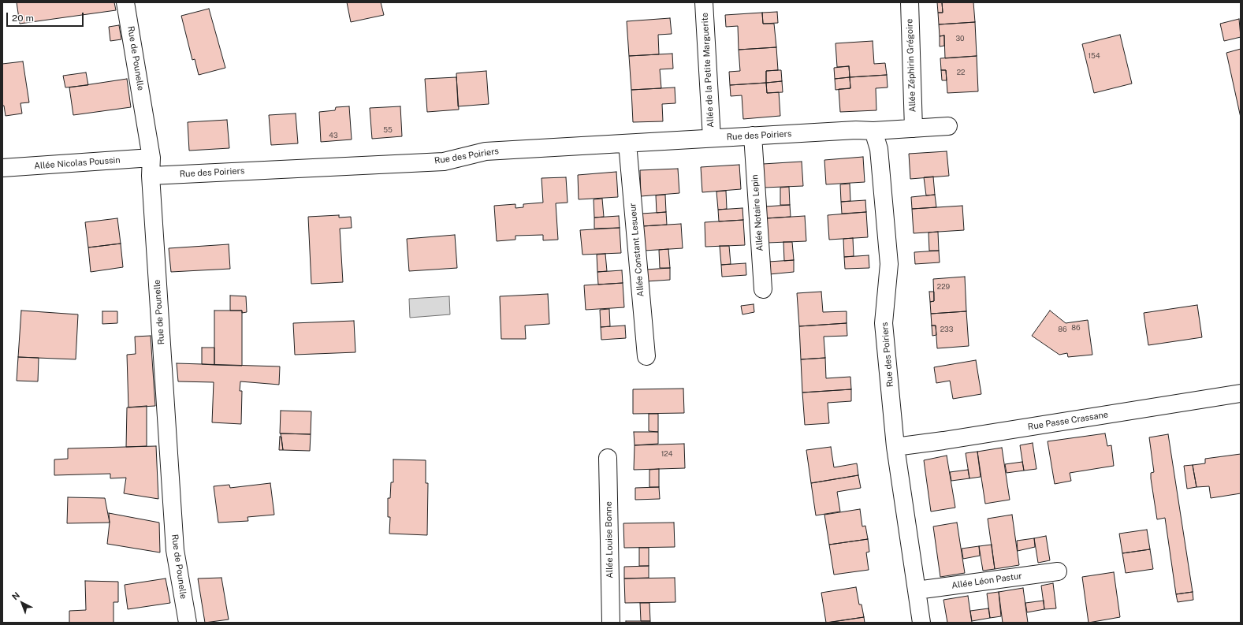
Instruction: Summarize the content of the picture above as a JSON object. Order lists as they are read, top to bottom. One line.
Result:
{"streets":{"street":["Rue de Pounelle","Allée Zéphirin Grégoire","Allée de la Petite Marguerite","Rue des Poiriers","Allée Nicolas Poussin","Allée Notaire Lepin","Allée Constant Lesueur","Rue Passe Crassane","Allée Louise Bonne","Allée Léon Pastur"]},"crossings":[["Rue de Pounelle","Rue des Poiriers"],["Rue de Pounelle","Allée Nicolas Poussin"],["Allée de la Petite Marguerite","Rue des Poiriers"],["Rue des Poiriers","Allée Notaire Lepin"],["Rue des Poiriers","Allée Constant Lesueur"],["Rue des Poiriers","Rue Passe Crassane"],["Rue des Poiriers","Allée Léon Pastur"]],"house_numbers":["30","154","22","55","43","229","86","233","86","124"],"scale_bar":"20 m","north":"top left"}
